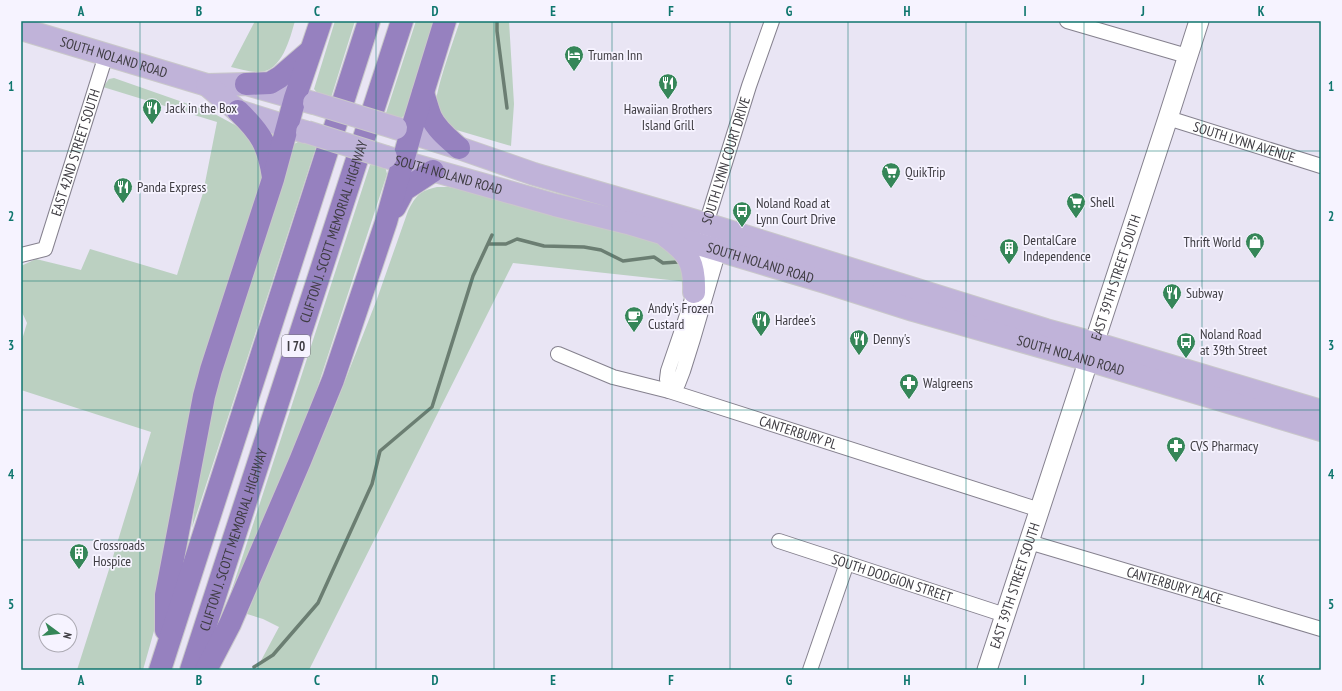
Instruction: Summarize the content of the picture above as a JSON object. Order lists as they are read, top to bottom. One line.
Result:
{"streets":{"highway":["CLIFTON J. SCOTT MEMORIAL HIGHWAY","I 70"],"main road":["SOUTH NOLAND ROAD","EAST 39TH STREET SOUTH"],"street":["SOUTH LYNN AVENUE","EAST 42ND STREET SOUTH","SOUTH LYNN COURT DRIVE","CANTERBURY PL","SOUTH DODGION STREET","CANTERBURY PLACE"]},"crossings":[["SOUTH NOLAND ROAD","EAST 42ND STREET SOUTH"],["SOUTH NOLAND ROAD","SOUTH LYNN COURT DRIVE"],["SOUTH NOLAND ROAD","EAST 39TH STREET SOUTH"],["SOUTH LYNN AVENUE","EAST 39TH STREET SOUTH"],["SOUTH LYNN COURT DRIVE","CANTERBURY PL"],["EAST 39TH STREET SOUTH","CANTERBURY PL"],["EAST 39TH STREET SOUTH","SOUTH DODGION STREET"],["EAST 39TH STREET SOUTH","CANTERBURY PLACE"]],"places":{"hotel":["Truman Inn"],"restaurant":["Hawaiian Brothers Island Grill","Jack in the Box","Panda Express","Subway","Hardee's","Denny's"],"supermarket":["QuikTrip","Shell"],"bus stop":["Noland Road at Lynn Court Drive","Noland Road at 39th Street"],"shop":["Thrift World"],"building":["DentalCare Independence","Crossroads Hospice"],"cafe":["Andy's Frozen Custard"],"pharmacy":["Walgreens","CVS Pharmacy"]},"north":"right","grid":{"columns":["A","B","C","D","E","F","G","H","I","J","K"],"rows":["1","2","3","4","5"]}}
